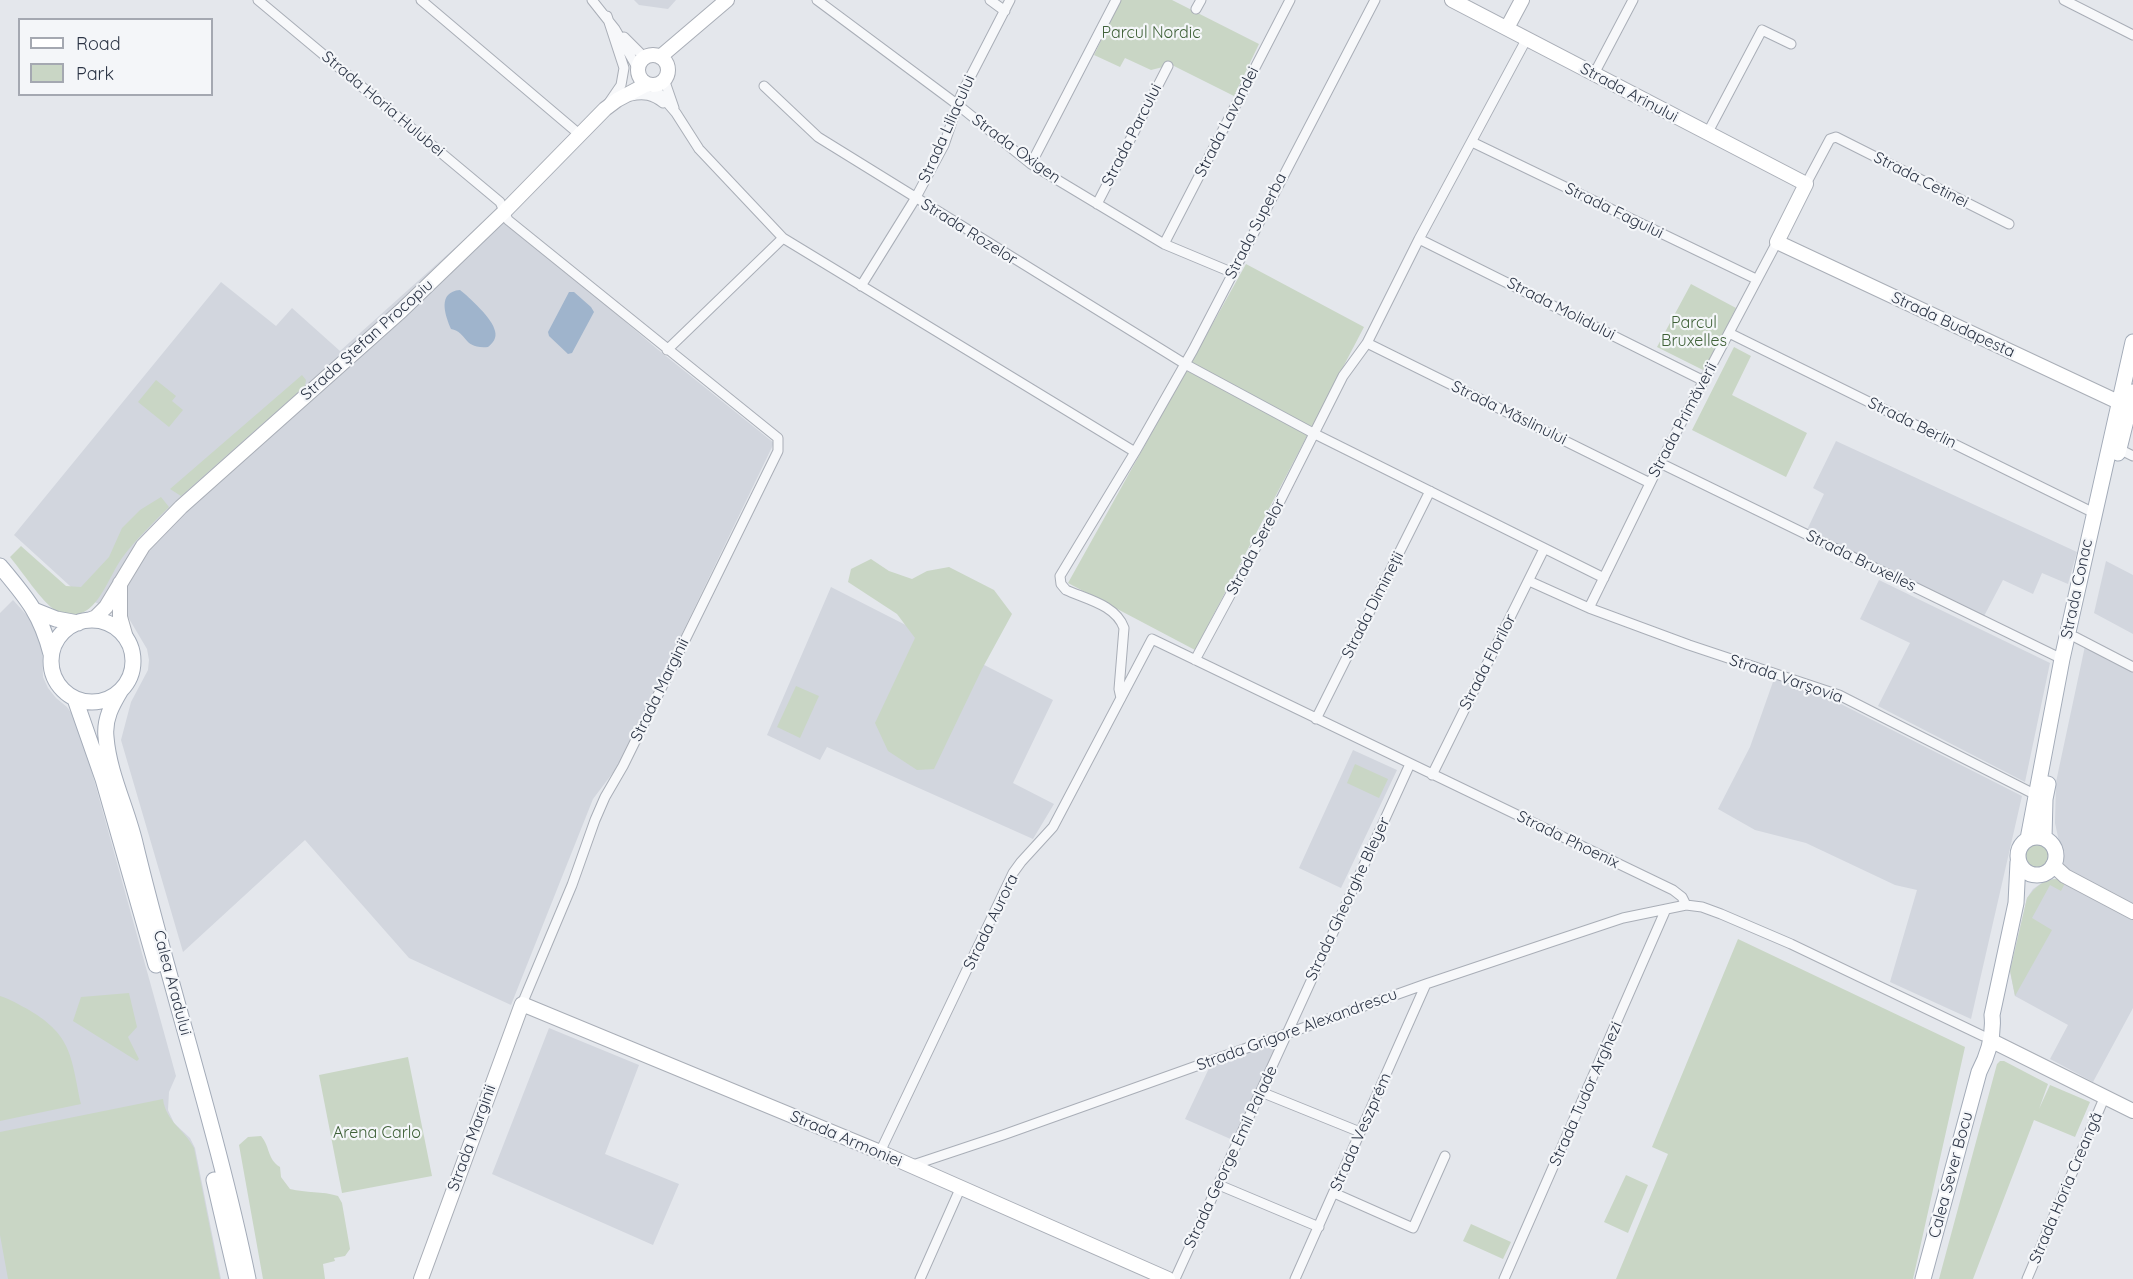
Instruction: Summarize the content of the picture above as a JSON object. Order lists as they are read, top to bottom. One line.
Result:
{"streets":{"main road":["Strada Conac","Calea Aradului","Calea Sever Bocu"],"street":["Strada Arinului","Strada Horia Hulubei","Strada Lavandei","Strada Liliacului","Strada Parcului","Strada Oxigen","Strada Cetinei","Strada Fagului","Strada Superba","Strada Rozelor","Strada Molidului","Strada Budapesta","Strada Ștefan Procopiu","Strada Măslinului","Strada Primăverii","Strada Berlin","Strada Serelor","Strada Bruxelles","Strada Dimineții","Strada Florilor","Strada Varșovia","Strada Marginii","Strada Phoenix","Strada Gheorghe Bleyer","Strada Aurora","Strada Grigore Alexandrescu","Strada Tudor Arghezi","Strada Veszprém","Strada Armoniei","Strada George Emil Palade","Strada Horia Creangă"]},"crossings":[["Strada Arinului","Strada Primăverii"],["Strada Arinului","Strada Serelor"],["Strada Horia Hulubei","Strada Ștefan Procopiu"],["Strada Horia Hulubei","Strada Marginii"],["Strada Lavandei","Strada Oxigen"],["Strada Liliacului","Strada Oxigen"],["Strada Liliacului","Strada Rozelor"],["Strada Parcului","Strada Oxigen"],["Strada Oxigen","Strada Superba"],["Strada Cetinei","Strada Primăverii"],["Strada Fagului","Strada Primăverii"],["Strada Fagului","Strada Serelor"],["Strada Superba","Strada Rozelor"],["Strada Superba","Strada Aurora"],["Strada Rozelor","Strada Serelor"],["Strada Molidului","Strada Primăverii"],["Strada Molidului","Strada Serelor"],["Strada Budapesta","Strada Primăverii"],["Strada Budapesta","Strada Conac"],["Strada Ștefan Procopiu","Strada Marginii"],["Strada Ștefan Procopiu","Calea Aradului"],["Strada Măslinului","Strada Primăverii"],["Strada Măslinului","Strada Serelor"],["Strada Primăverii","Strada Berlin"],["Strada Primăverii","Strada Bruxelles"],["Strada Primăverii","Strada Varșovia"],["Strada Berlin","Strada Conac"],["Strada Serelor","Strada Phoenix"],["Strada Bruxelles","Strada Conac"],["Strada Conac","Strada Varșovia"],["Strada Dimineții","Strada Phoenix"],["Strada Florilor","Strada Varșovia"],["Strada Florilor","Strada Phoenix"],["Strada Marginii","Strada Armoniei"],["Strada Phoenix","Strada Gheorghe Bleyer"],["Strada Phoenix","Strada Aurora"],["Strada Phoenix","Strada Grigore Alexandrescu"],["Strada Phoenix","Calea Sever Bocu"],["Strada Gheorghe Bleyer","Strada Grigore Alexandrescu"],["Strada Gheorghe Bleyer","Strada George Emil Palade"],["Strada Aurora","Strada Armoniei"],["Strada Grigore Alexandrescu","Strada Tudor Arghezi"],["Strada Grigore Alexandrescu","Strada Veszprém"],["Strada Grigore Alexandrescu","Strada Armoniei"],["Strada Grigore Alexandrescu","Strada George Emil Palade"]],"parks":["Parcul Nordic","Parcul Bruxelles","Arena Carlo"],"legend":["Road","Park"]}
